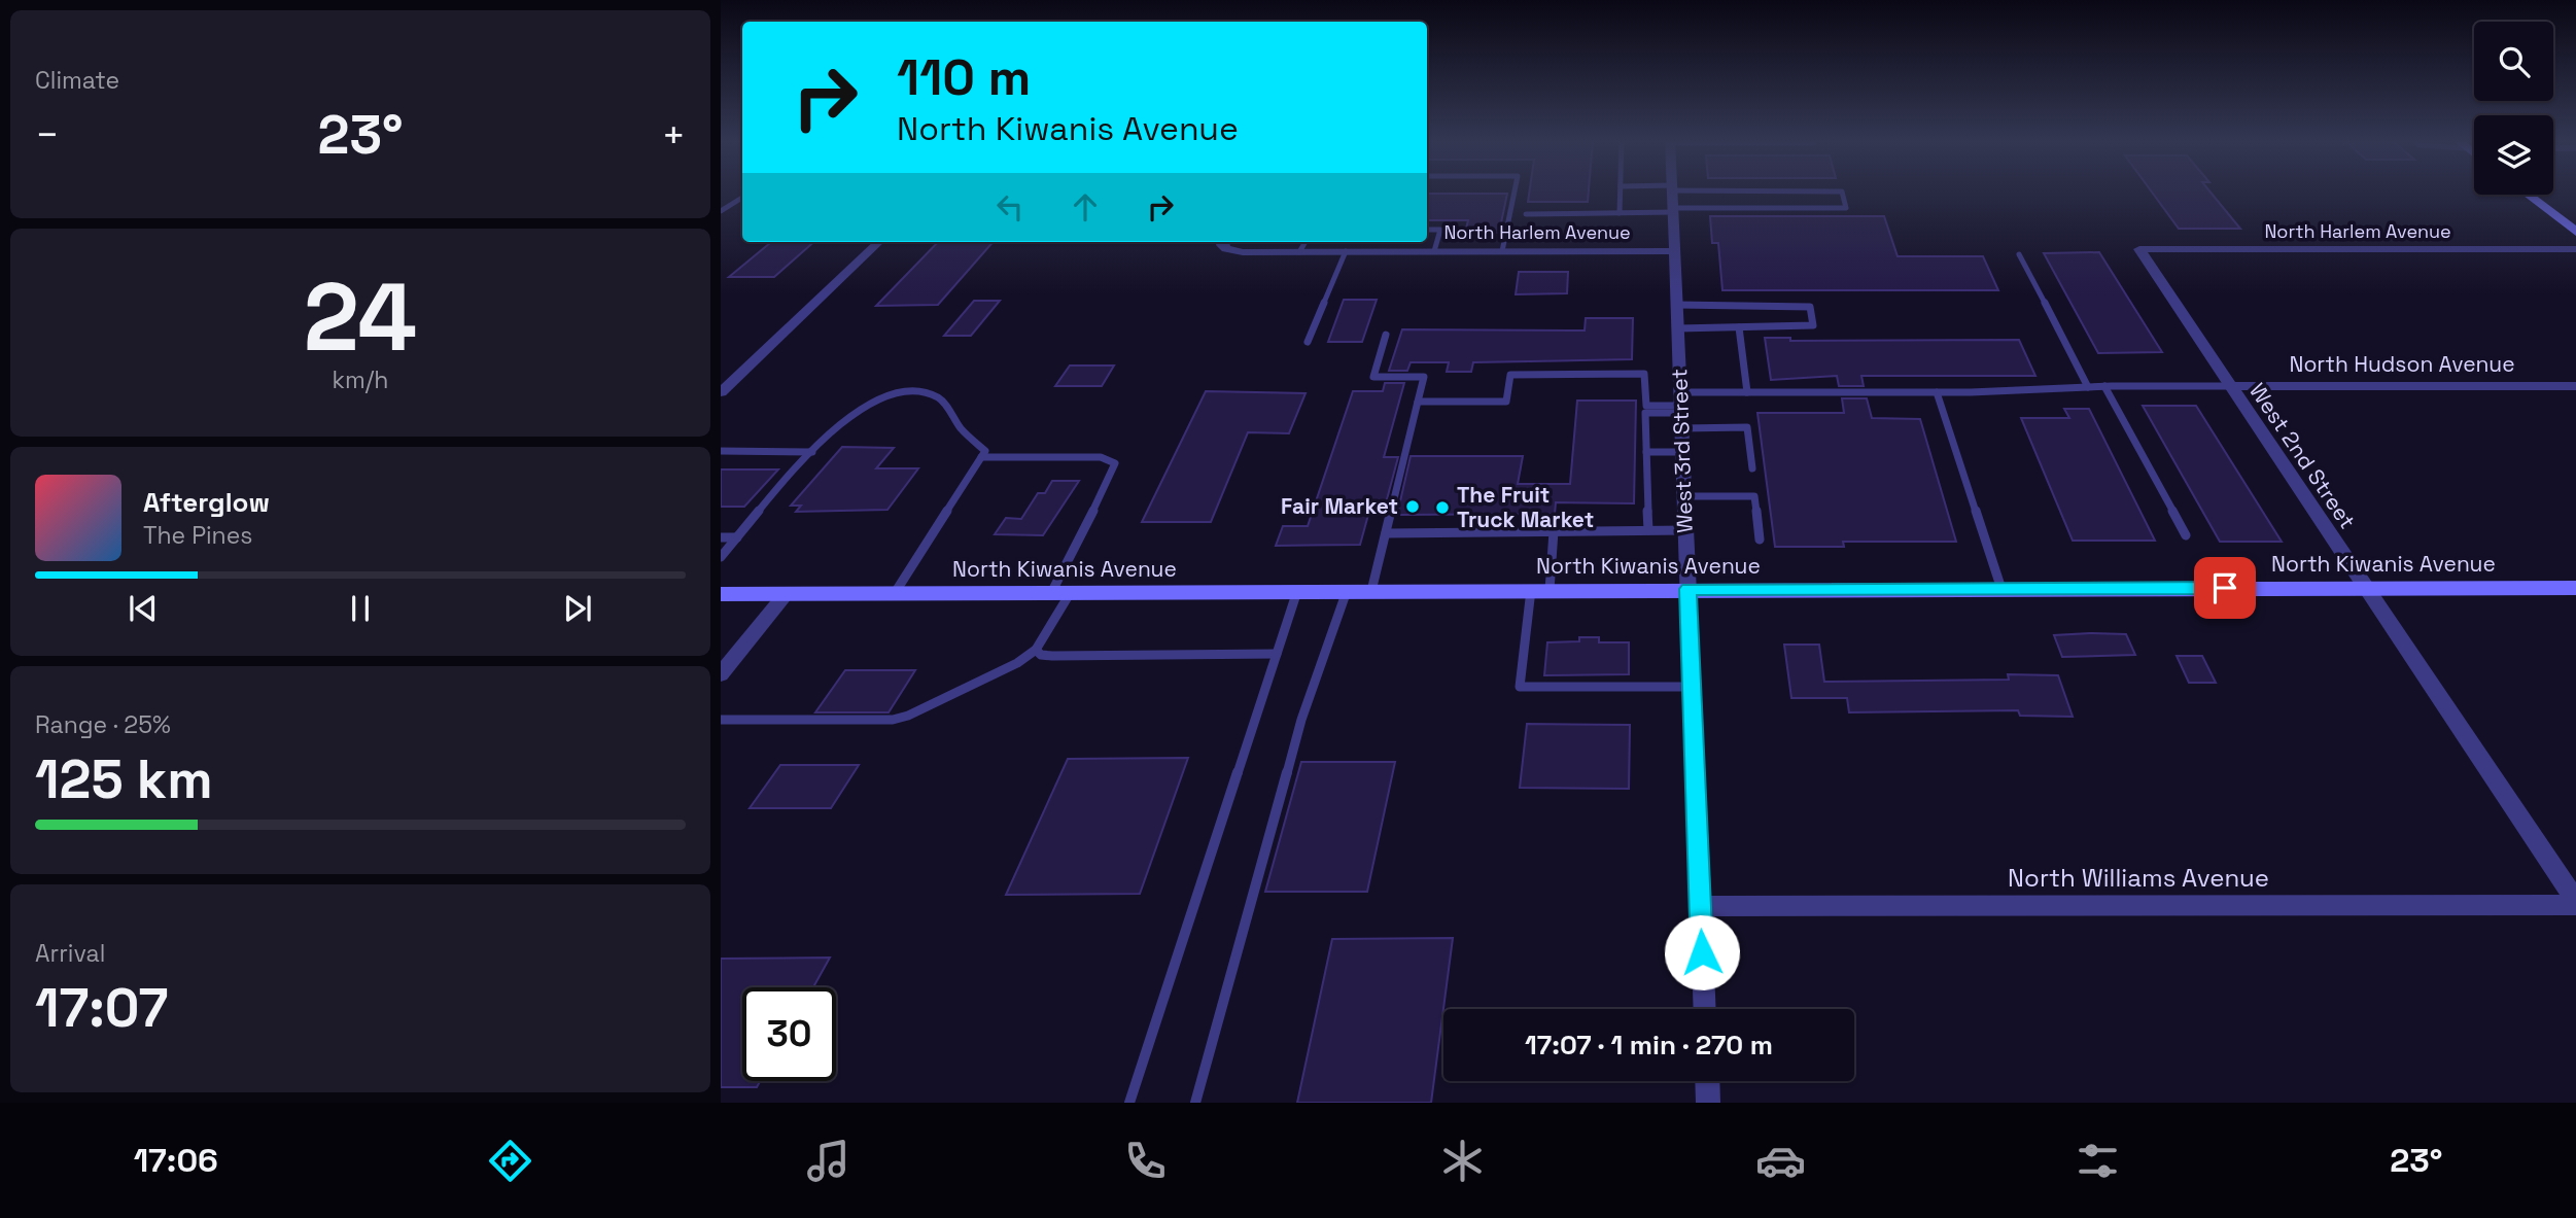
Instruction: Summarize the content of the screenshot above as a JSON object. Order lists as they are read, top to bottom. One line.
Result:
{"streets":{"main road":["North Kiwanis Avenue"],"street":["North Harlem Avenue","North Hudson Avenue","West 3rd Street","West 2nd Street","North Williams Avenue"]},"crossings":[["North Harlem Avenue","West 3rd Street"],["North Harlem Avenue","West 2nd Street"],["North Hudson Avenue","West 2nd Street"],["West 3rd Street","North Kiwanis Avenue"],["West 3rd Street","North Williams Avenue"],["West 2nd Street","North Kiwanis Avenue"],["West 2nd Street","North Williams Avenue"]],"places":["Fair Market","The Fruit Truck Market"],"page":{"tile":["Climate",["24","km/h"],["Range · 25%","125 km"],["Arrival","17:07"]],"turn":["110 m","North Kiwanis Avenue"],"heat":["−","23°","+"],"song":["Afterglow","The Pines"],"limit":"30","trip":"17:07 · 1 min · 270 m","tabs":["17:06","23°"]}}
